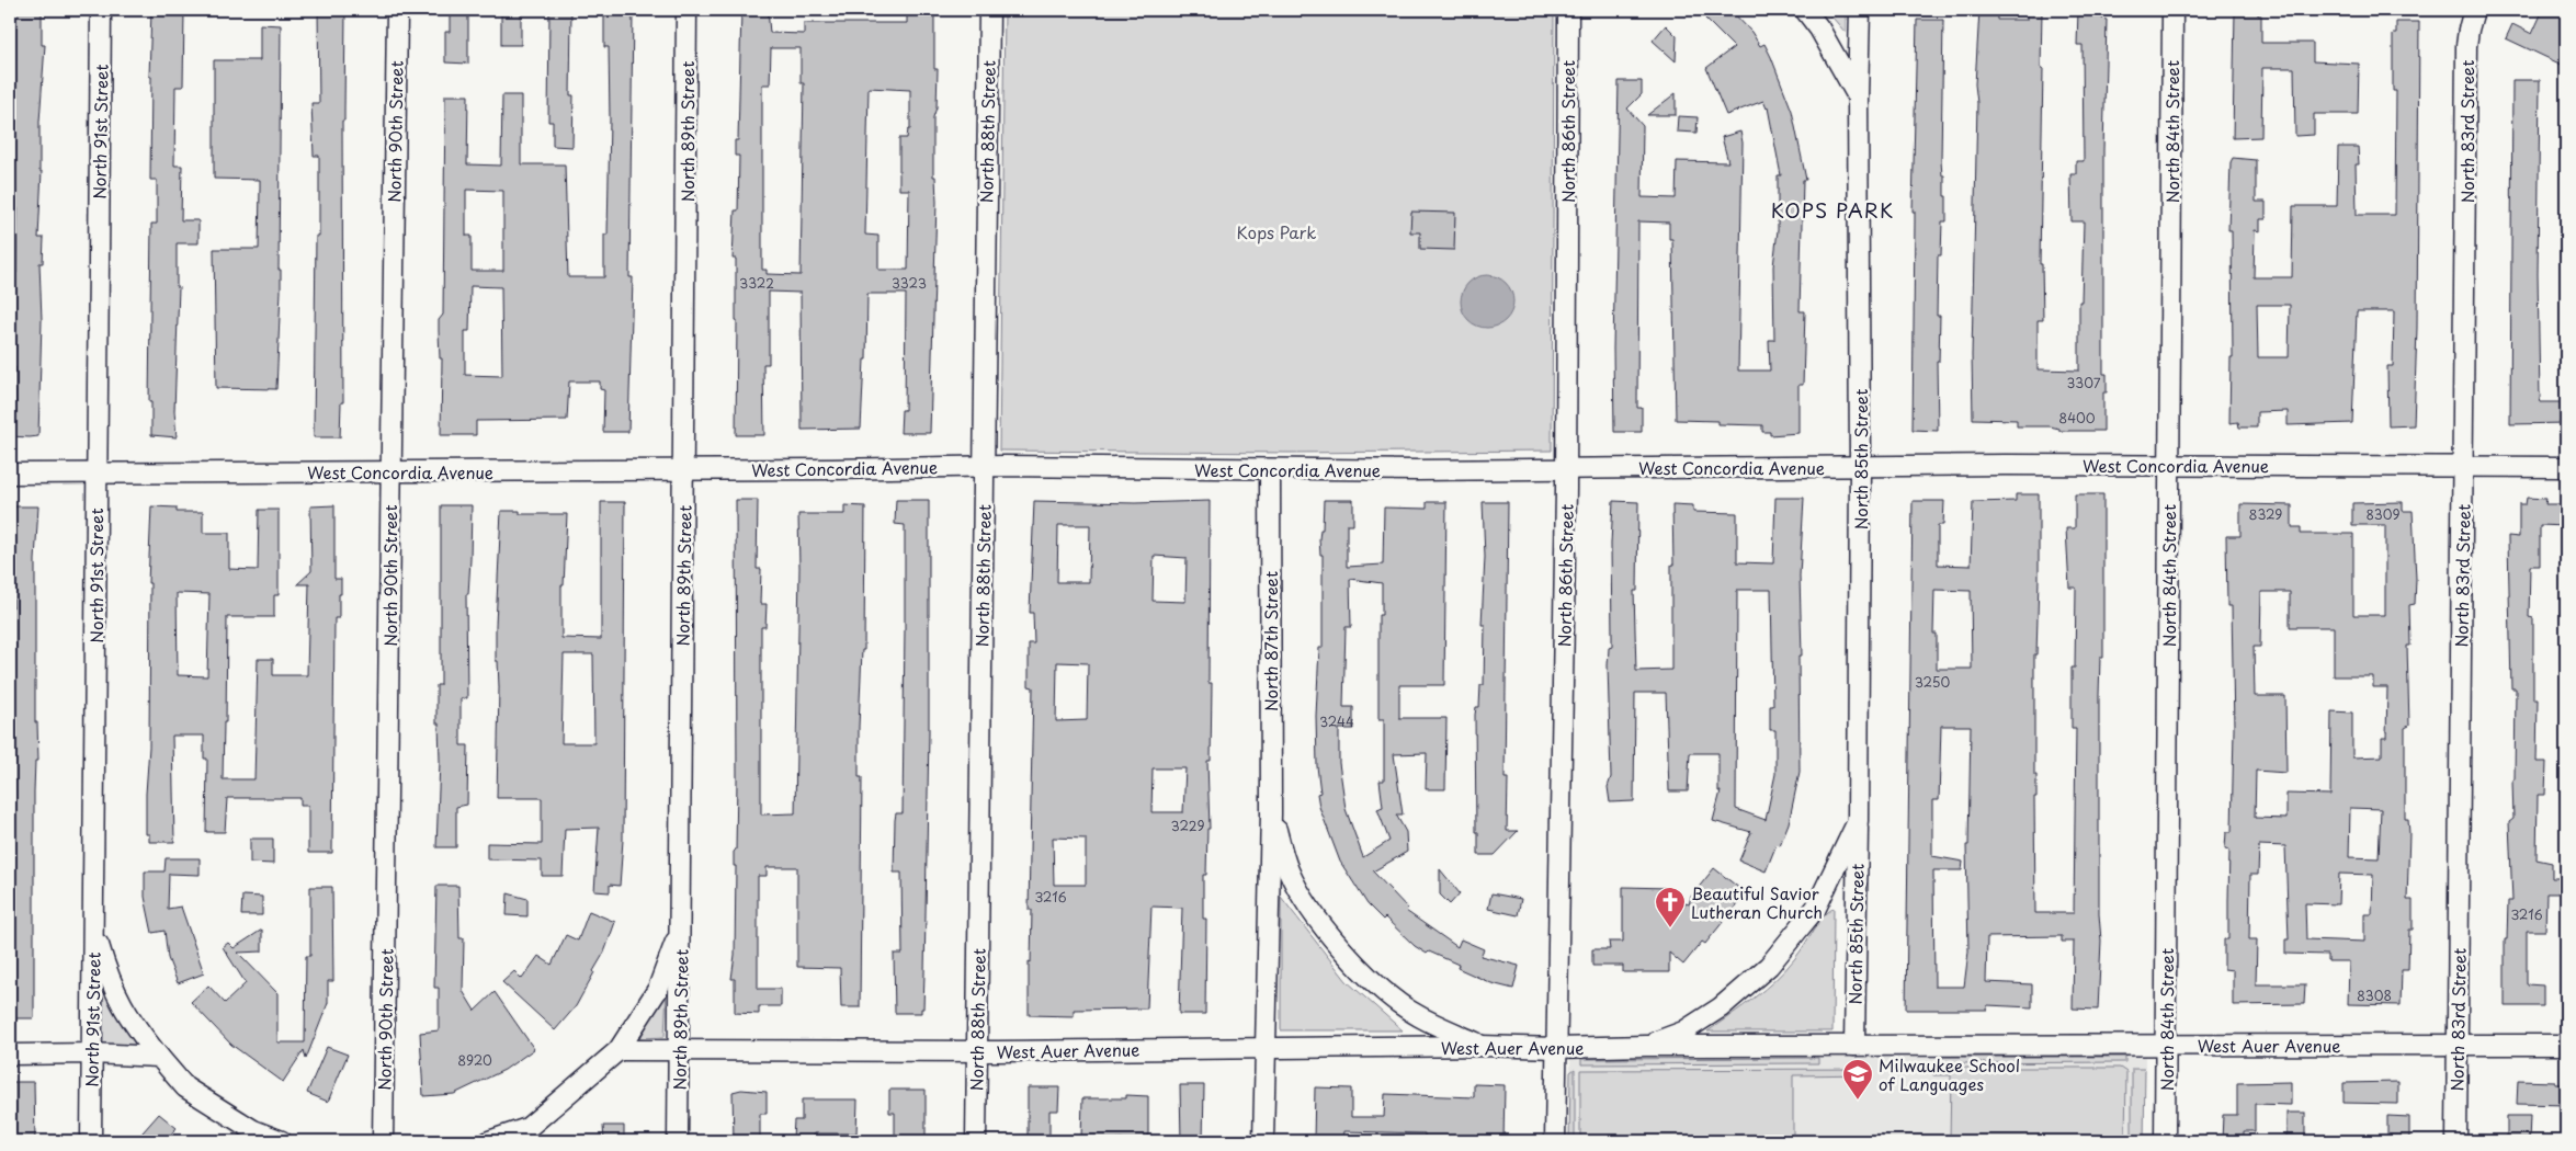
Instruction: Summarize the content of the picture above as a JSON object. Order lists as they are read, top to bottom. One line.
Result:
{"streets":{"street":["North 91st Street","North 90th Street","North 89th Street","North 88th Street","North 86th Street","North 84th Street","North 83rd Street","North 85th Street","West Concordia Avenue","North 87th Street","West Auer Avenue"]},"crossings":[["North 91st Street","West Concordia Avenue"],["North 90th Street","West Concordia Avenue"],["North 89th Street","West Concordia Avenue"],["North 89th Street","West Auer Avenue"],["North 88th Street","West Concordia Avenue"],["North 88th Street","West Auer Avenue"],["North 86th Street","West Concordia Avenue"],["North 86th Street","West Auer Avenue"],["North 84th Street","West Concordia Avenue"],["North 84th Street","West Auer Avenue"],["North 83rd Street","West Concordia Avenue"],["North 83rd Street","West Auer Avenue"],["North 85th Street","West Concordia Avenue"],["North 85th Street","West Auer Avenue"],["West Concordia Avenue","North 87th Street"],["North 87th Street","West Auer Avenue"]],"districts":["KOPS PARK"],"parks":["Kops Park"],"places":{"church":["Beautiful Savior Lutheran Church"],"school or university":["Milwaukee School of Languages"]},"house_numbers":["3322","3323","3307","8400","8329","8309","3250","3244","3229","3216","3216","8308","8920"]}
